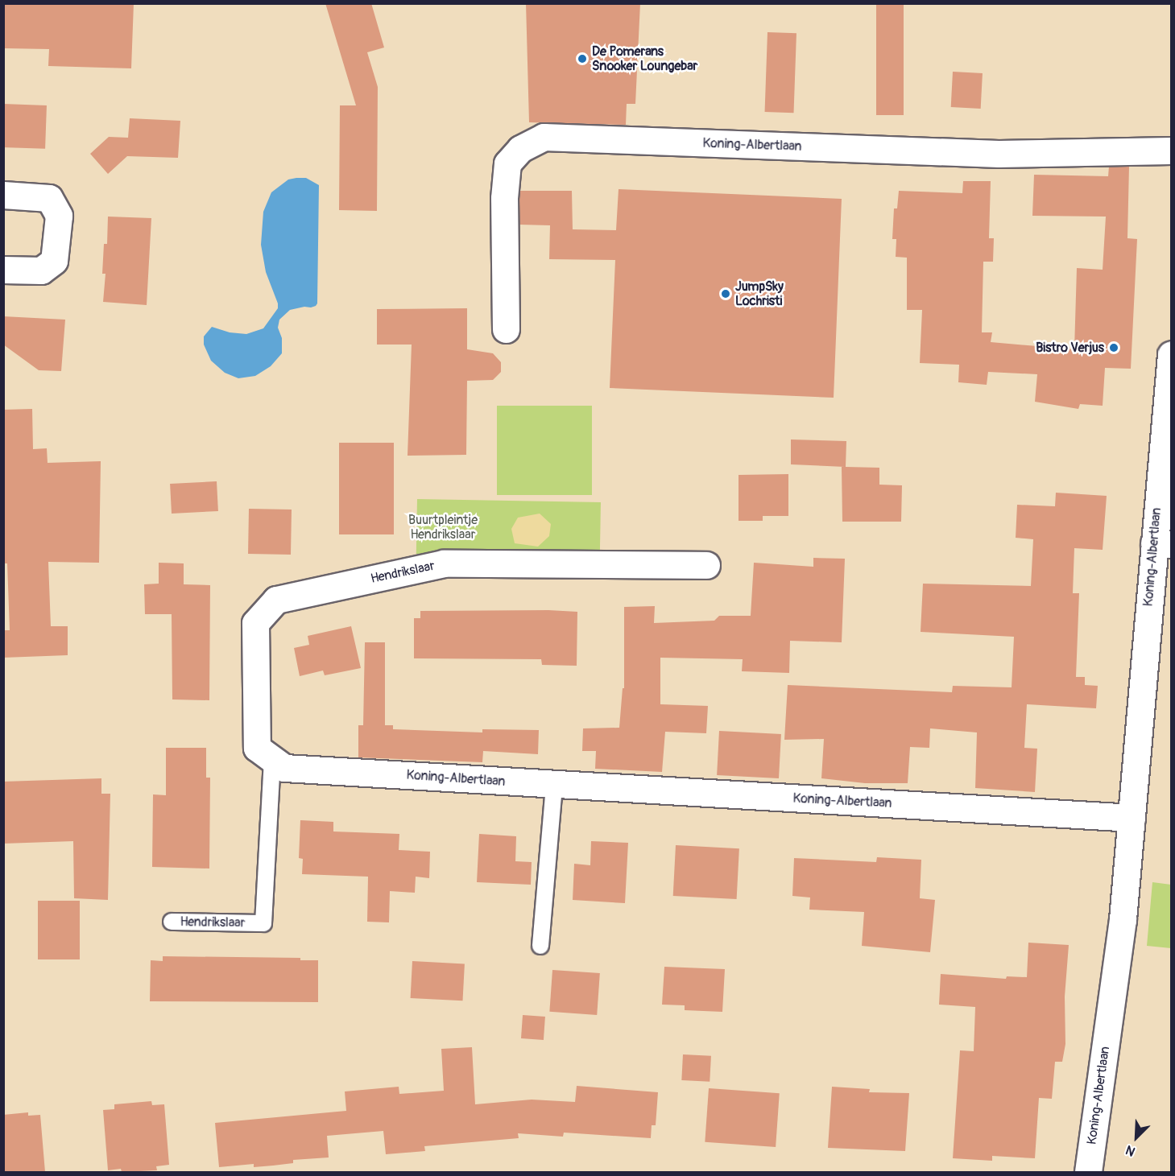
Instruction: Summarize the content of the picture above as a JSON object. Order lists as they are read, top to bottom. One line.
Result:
{"streets":{"street":["Koning-Albertlaan","Hendrikslaar"]},"crossings":[["Koning-Albertlaan","Hendrikslaar"]],"parks":["Buurtpleintje Hendrikslaar"],"places":["De Pomerans Snooker Loungebar","JumpSky Lochristi","Bistro Verjus"],"north":"bottom left"}
